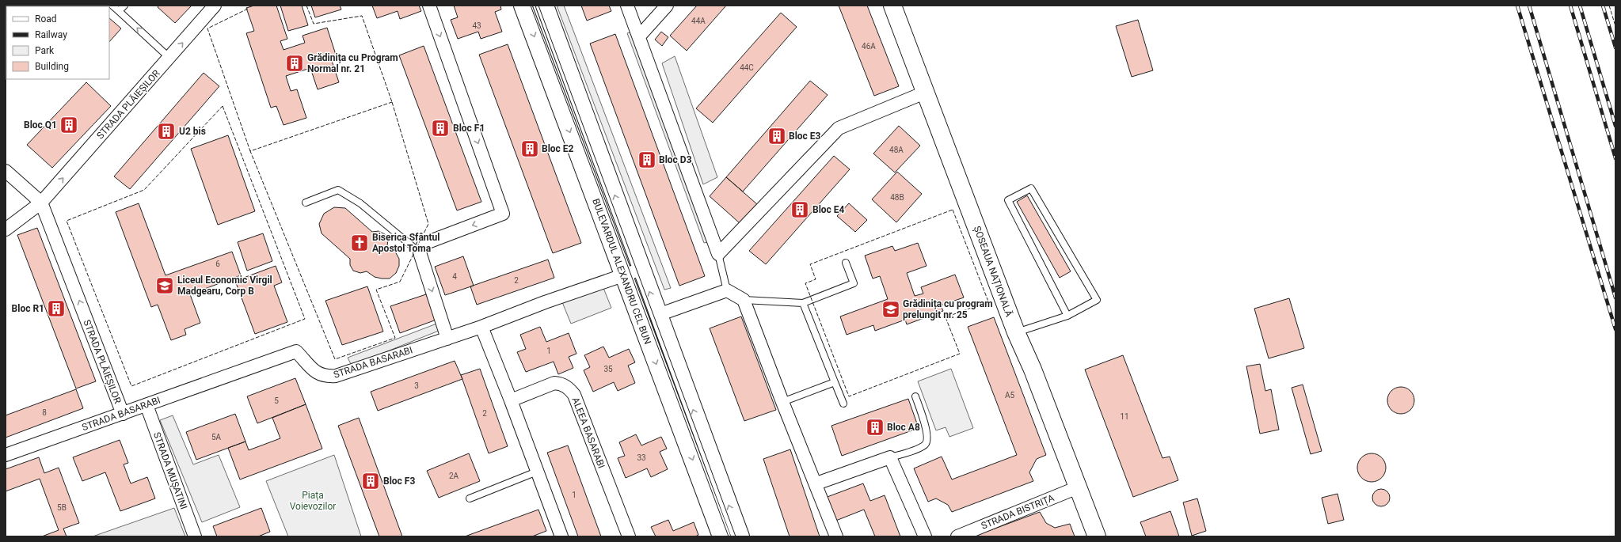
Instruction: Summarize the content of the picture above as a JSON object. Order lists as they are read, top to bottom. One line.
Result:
{"streets":{"main road":["BULEVARDUL ALEXANDRU CEL BUN","ȘOSEAUA NAȚIONALĂ"],"street":["STRADA PLĂIEȘILOR","STRADA BASARABI","ALEEA BASARABI","STRADA MUȘATINI","STRADA BISTRIȚA"]},"crossings":[["STRADA PLĂIEȘILOR","STRADA BASARABI"],["BULEVARDUL ALEXANDRU CEL BUN","STRADA BASARABI"],["ȘOSEAUA NAȚIONALĂ","STRADA BISTRIȚA"],["STRADA BASARABI","STRADA MUȘATINI"]],"one_way":["STRADA PLĂIEȘILOR"],"parks":["Piața Voievozilor"],"places":{"building":["Grădinița cu Program Normal nr. 21","Bloc Q1","Bloc F1","U2 bis","Bloc E3","Bloc E2","Bloc D3","Bloc E4","Bloc R1","Bloc A8","Bloc F3"],"church":["Biserica Sfântul Apostol Toma"],"school or university":["Liceul Economic Virgil Madgearu, Corp B","Grădinița cu program prelungit nr. 25"]},"house_numbers":["44A","43","46A","44C","48A","48B","6","4","2","1","35","3","A5","5","8","2","11","5A","33","2A","1","5B"],"legend":["Road","Railway","Park","Building"]}
